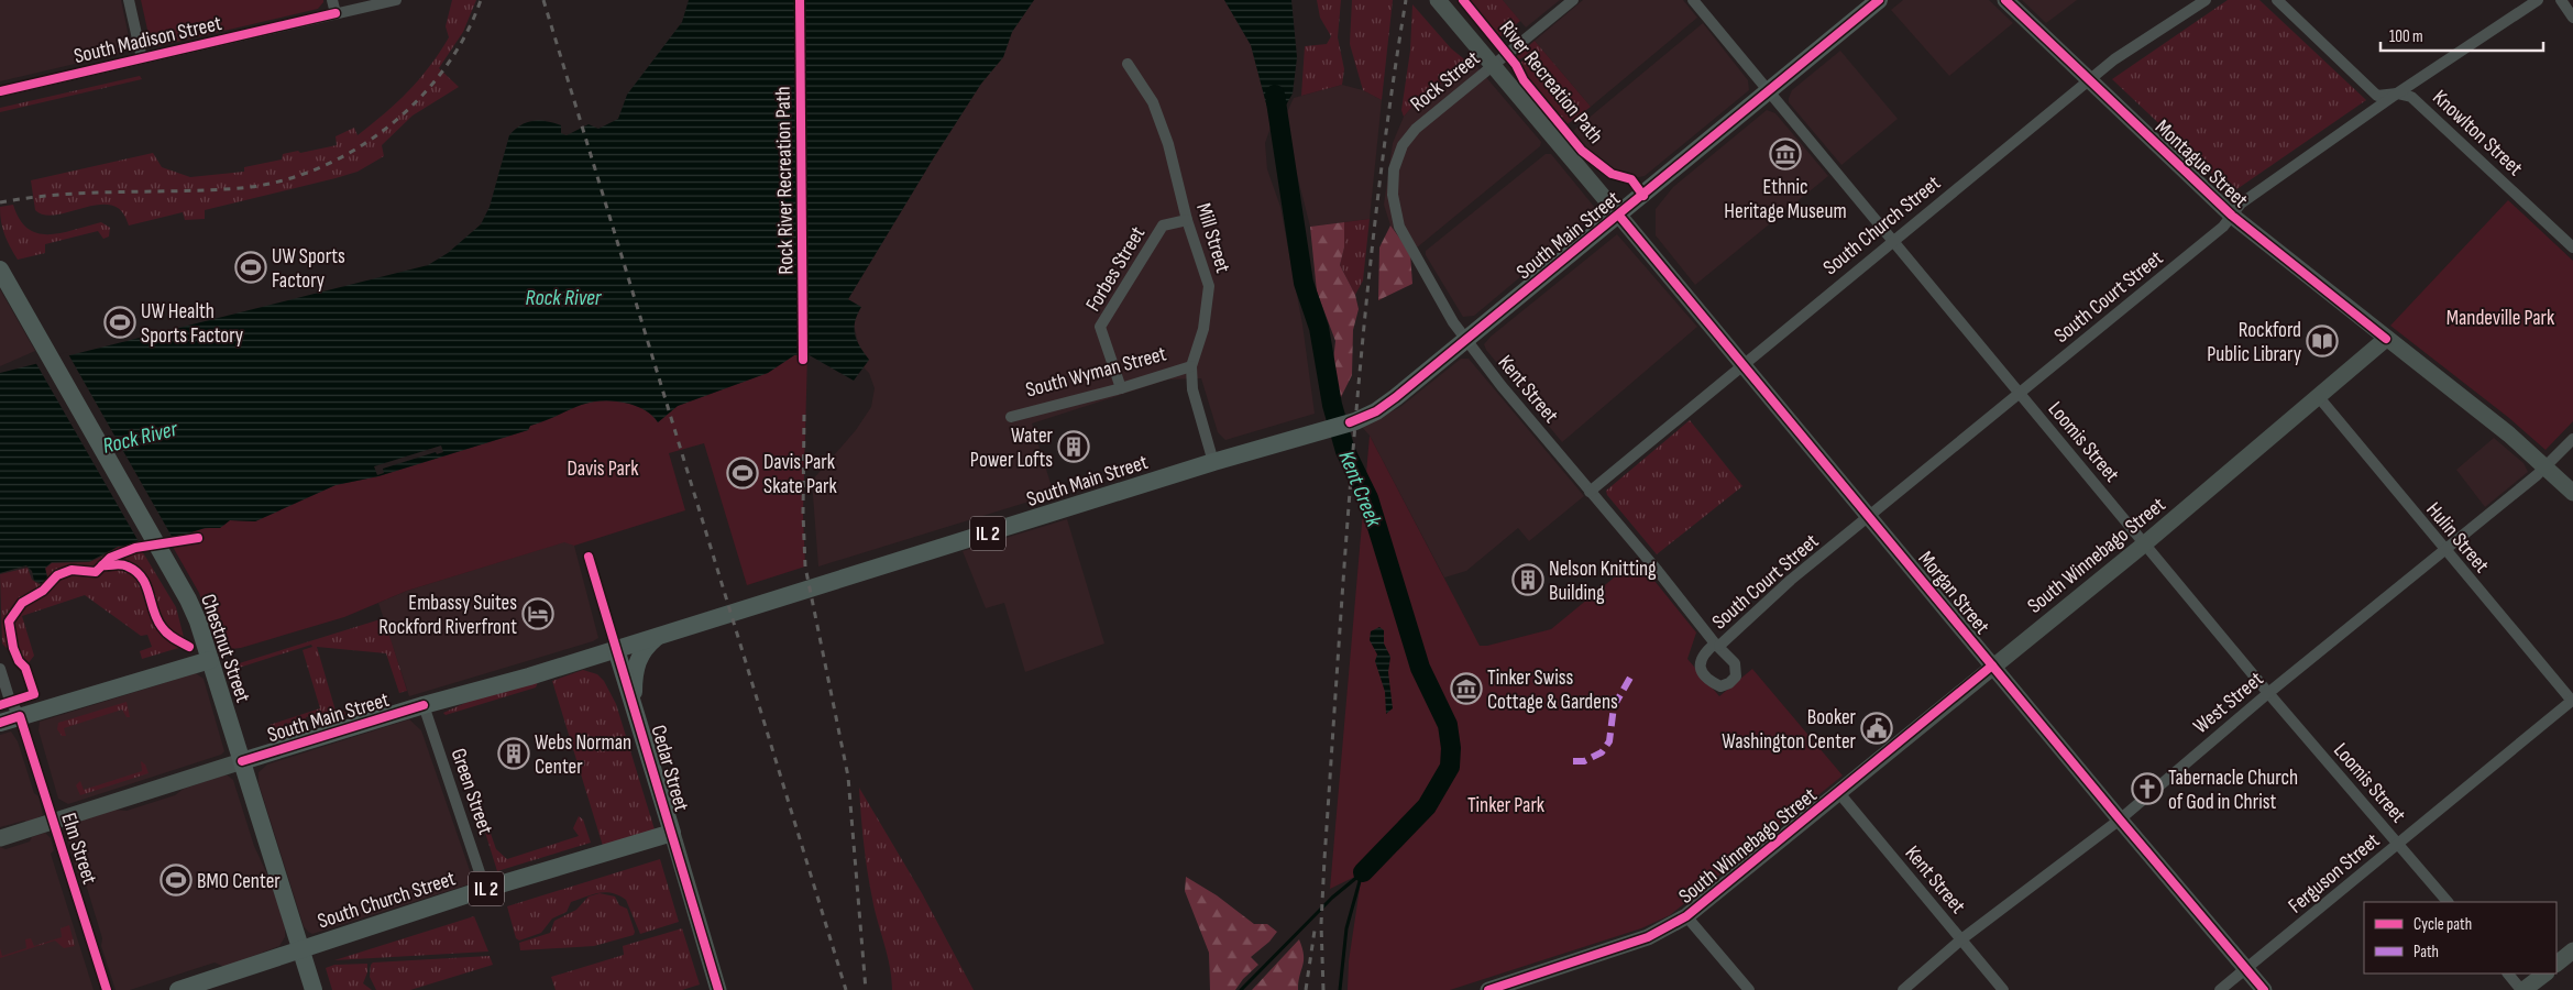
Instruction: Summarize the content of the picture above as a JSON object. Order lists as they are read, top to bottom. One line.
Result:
{"streets":{"main road":["Montague Street","South Church Street","South Main Street","IL 2","South Winnebago Street","Morgan Street","Chestnut Street","Cedar Street"],"street":["South Madison Street","Rock Street","Knowlton Street","Mill Street","Forbes Street","South Court Street","South Wyman Street","Kent Street","Loomis Street","Hulin Street","West Street","Green Street","Elm Street","Ferguson Street"],"cycle path":["River Recreation Path","Rock River Recreation Path"]},"crossings":[["Rock Street","Kent Street"],["Rock Street","Morgan Street"],["Knowlton Street","South Court Street"],["Montague Street","South Church Street"],["Montague Street","South Court Street"],["Montague Street","South Winnebago Street"],["Montague Street","West Street"],["South Church Street","Kent Street"],["South Church Street","Loomis Street"],["South Church Street","Morgan Street"],["South Church Street","Chestnut Street"],["South Church Street","Cedar Street"],["South Church Street","Green Street"],["South Main Street","Mill Street"],["South Main Street","Kent Street"],["South Main Street","Loomis Street"],["South Main Street","Morgan Street"],["South Main Street","Chestnut Street"],["South Main Street","Cedar Street"],["South Main Street","Green Street"],["South Main Street","Elm Street"],["Mill Street","Forbes Street"],["Mill Street","South Wyman Street"],["Forbes Street","South Wyman Street"],["South Court Street","Kent Street"],["South Court Street","Loomis Street"],["South Court Street","Morgan Street"],["Kent Street","South Winnebago Street"],["Kent Street","West Street"],["Loomis Street","South Winnebago Street"],["Loomis Street","West Street"],["Loomis Street","Ferguson Street"],["Hulin Street","South Winnebago Street"],["Hulin Street","West Street"],["Hulin Street","Ferguson Street"],["South Winnebago Street","Morgan Street"],["Morgan Street","West Street"],["Morgan Street","Ferguson Street"]],"water":["Rock River","Kent Creek"],"parks":["Mandeville Park","Davis Park","Tinker Park"],"places":{"museum":["Ethnic Heritage Museum","Tinker Swiss Cottage & Gardens"],"sports":["UW Sports Factory","UW Health Sports Factory","Davis Park Skate Park","BMO Center"],"library":["Rockford Public Library"],"building":["Water Power Lofts","Nelson Knitting Building","Webs Norman Center"],"hotel":["Embassy Suites Rockford Riverfront"],"public building":["Booker Washington Center"],"church":["Tabernacle Church of God in Christ"]},"legend":["Cycle path","Path"],"scale_bar":"100 m"}
